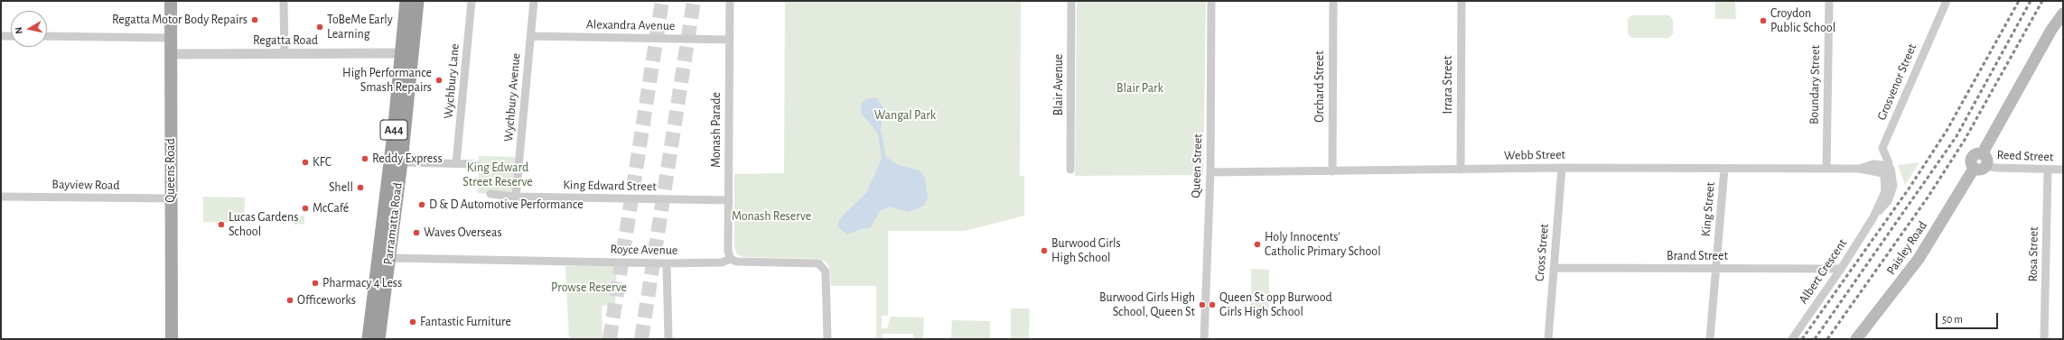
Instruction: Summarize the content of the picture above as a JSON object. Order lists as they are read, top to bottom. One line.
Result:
{"streets":{"highway":["A44","Parramatta Road"],"main road":["Queens Road","Paisley Road"],"street":["Alexandra Avenue","Regatta Road","Wychbury Lane","Grosvenor Street","Blair Avenue","Irrara Street","Boundary Street","Orchard Street","Wychbury Avenue","Monash Parade","Webb Street","Reed Street","Queen Street","Bayview Road","King Edward Street","King Street","Royce Avenue","Cross Street","Rosa Street","Brand Street","Albert Crescent"]},"crossings":[["Alexandra Avenue","Wychbury Avenue"],["Alexandra Avenue","Monash Parade"],["Regatta Road","Queens Road"],["Regatta Road","Parramatta Road"],["Grosvenor Street","Webb Street"],["Grosvenor Street","Albert Crescent"],["Irrara Street","Webb Street"],["Boundary Street","Webb Street"],["Orchard Street","Webb Street"],["Wychbury Avenue","King Edward Street"],["Monash Parade","King Edward Street"],["Monash Parade","Royce Avenue"],["Webb Street","Queen Street"],["Webb Street","King Street"],["Webb Street","Cross Street"],["Webb Street","Albert Crescent"],["Reed Street","Paisley Road"],["Reed Street","Rosa Street"],["Queens Road","Bayview Road"],["King Street","Brand Street"],["Parramatta Road","Royce Avenue"],["Cross Street","Brand Street"],["Brand Street","Albert Crescent"]],"parks":["Blair Park","Wangal Park","King Edward Street Reserve","Monash Reserve","Prowse Reserve"],"places":["Regatta Motor Body Repairs","Croydon Public School","ToBeMe Early Learning","High Performance Smash Repairs","Reddy Express","KFC","Shell","D & D Automotive Performance","McCafé","Lucas Gardens School","Waves Overseas","Holy Innocents' Catholic Primary School","Burwood Girls High School","Pharmacy 4 Less","Officeworks","Burwood Girls High School, Queen St","Queen St opp Burwood Girls High School","Fantastic Furniture"],"scale_bar":"50 m","north":"left"}
